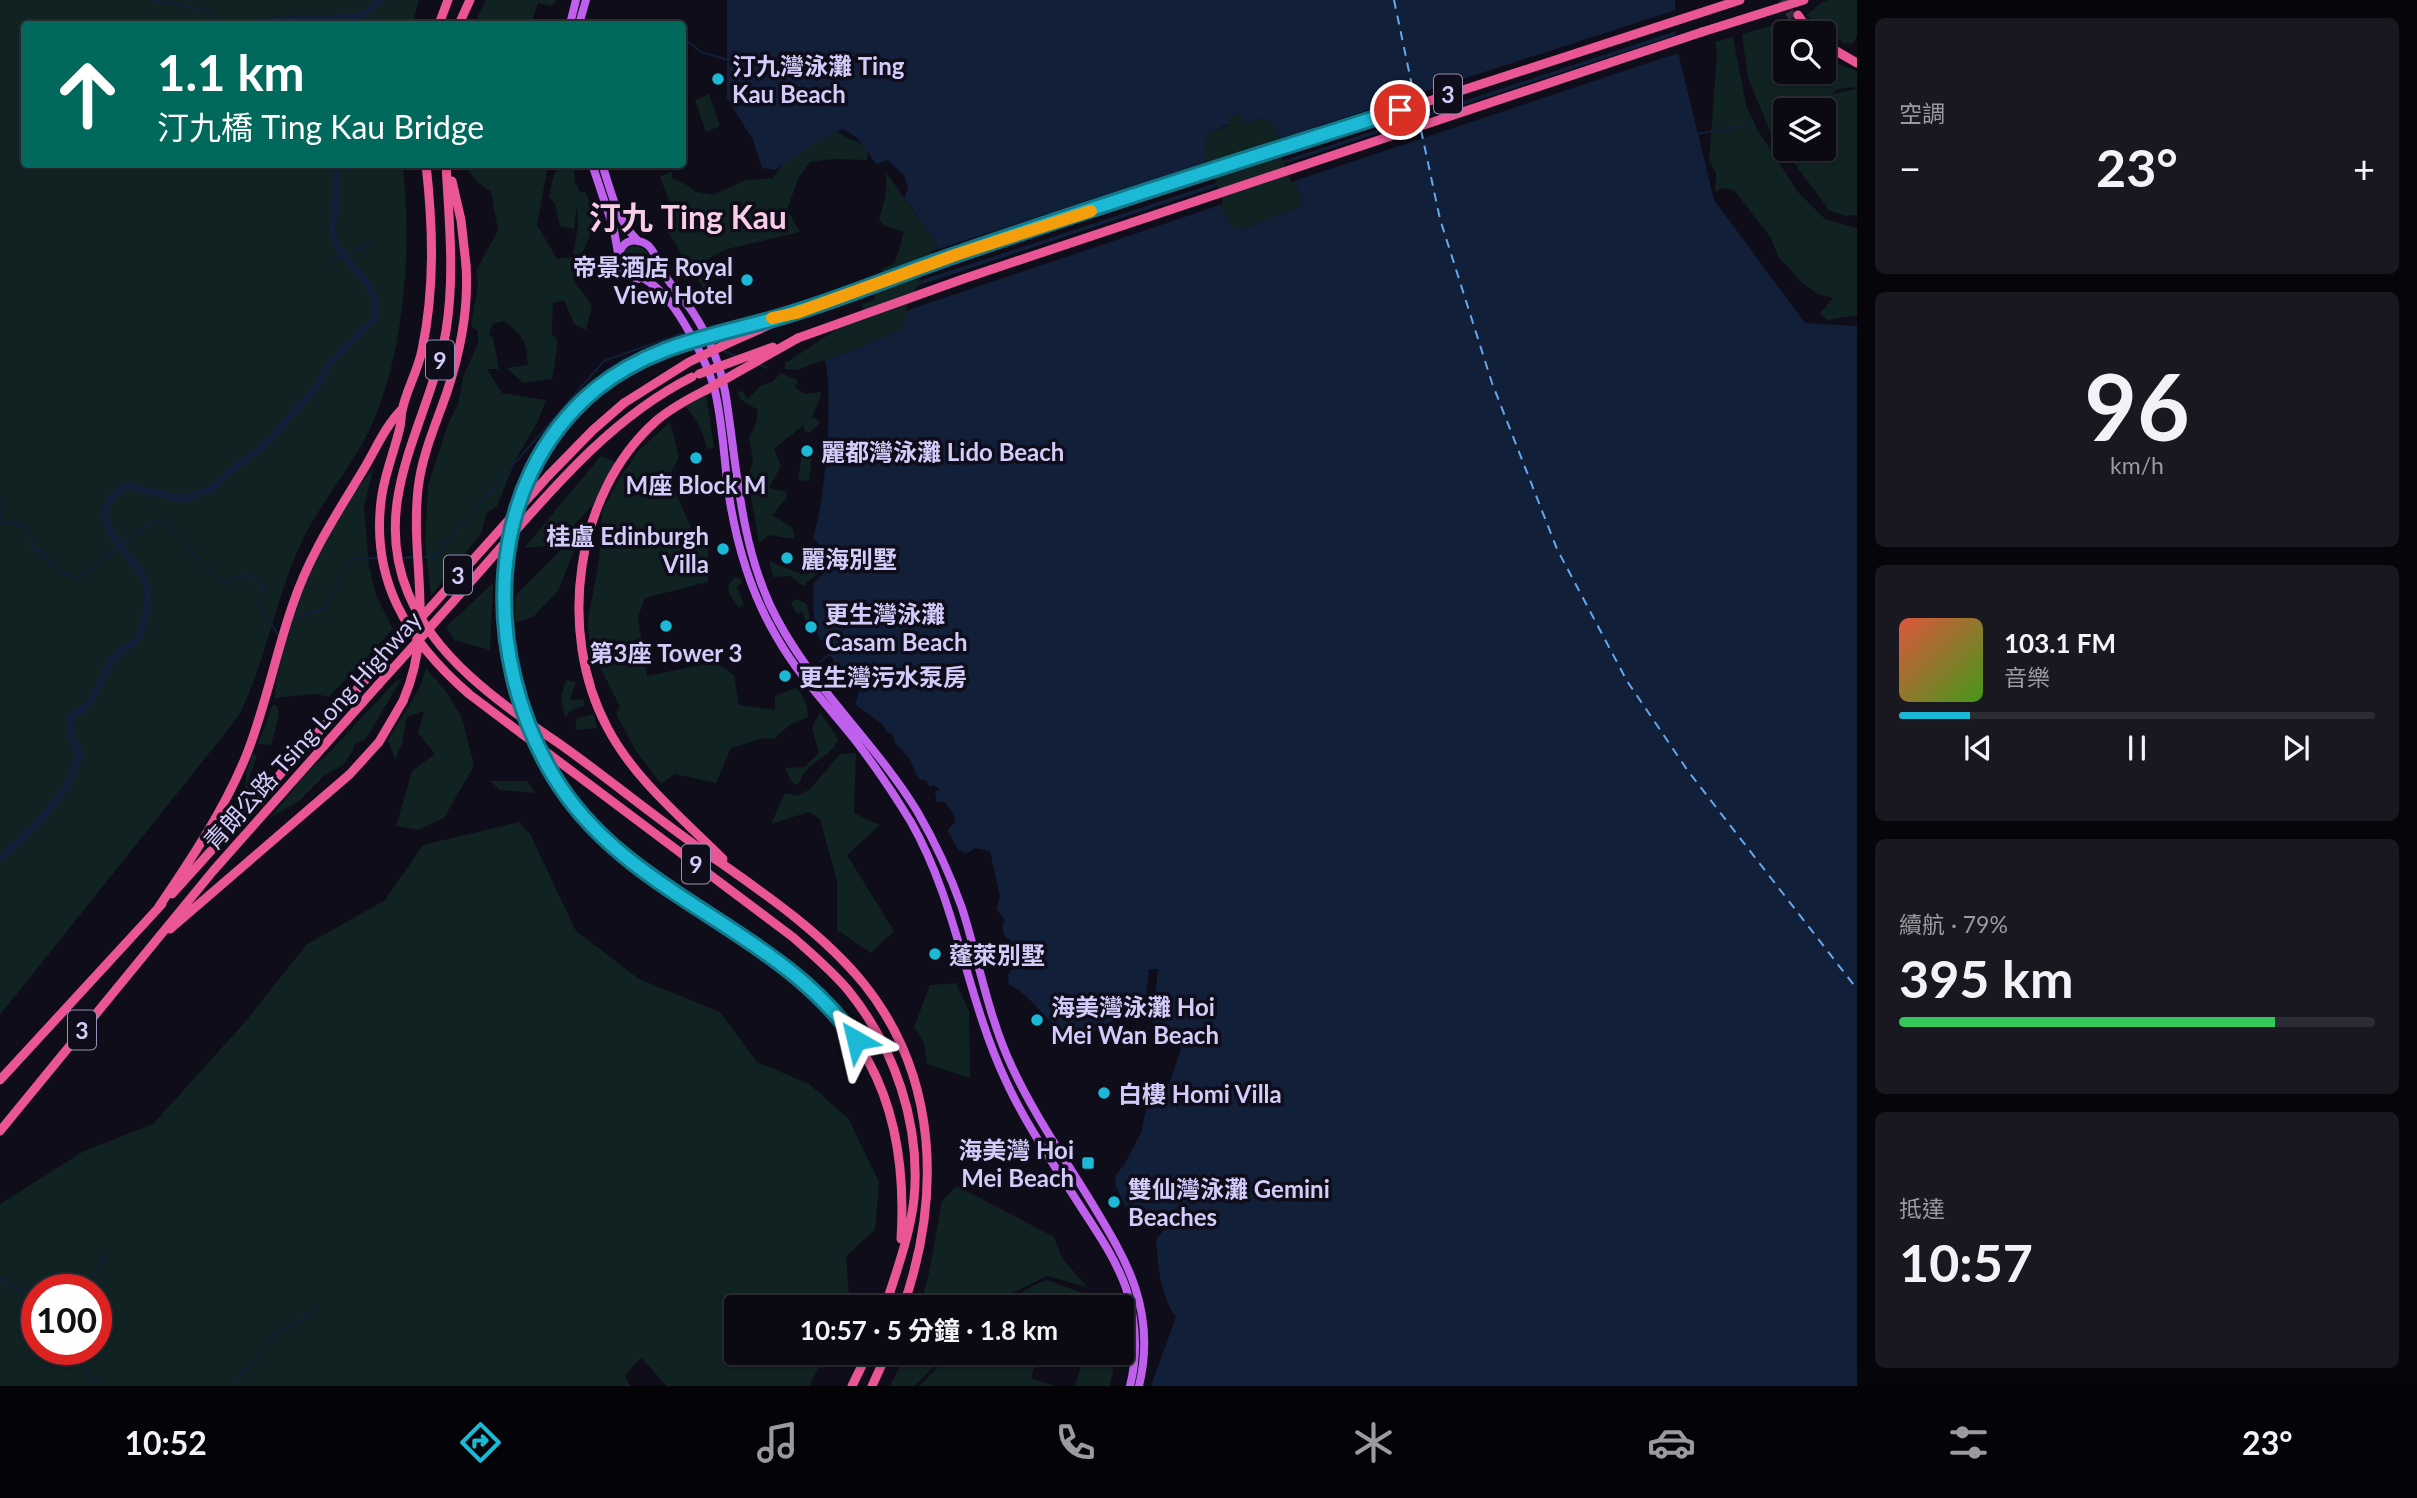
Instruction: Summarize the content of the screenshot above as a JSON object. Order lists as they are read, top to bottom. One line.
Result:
{"streets":{"highway":["3","9","青朗公路 Tsing Long Highway"]},"crossings":[["3","青朗公路 Tsing Long Highway"]],"districts":["汀九 Ting Kau"],"places":{"other":["汀九灣泳灘 Ting Kau Beach","帝景酒店 Royal View Hotel","麗都灣泳灘 Lido Beach","M座 Block M","桂盧 Edinburgh Villa","麗海別墅","第3座 Tower 3","更生灣泳灘 Casam Beach","更生灣污水泵房","蓬萊別墅","海美灣泳灘 Hoi Mei Wan Beach","白樓 Homi Villa","雙仙灣泳灘 Gemini Beaches"],"transit":["海美灣 Hoi Mei Beach"]},"page":{"tile":["空調",["96","km/h"],["續航 · 79%","395 km"],["抵達","10:57"]],"turn":["1.1 km","汀九橋 Ting Kau Bridge"],"heat":["−","23°","+"],"song":["103.1 FM","音樂"],"limit":"100","trip":"10:57 · 5 分鐘 · 1.8 km","tabs":["10:52","23°"]}}
